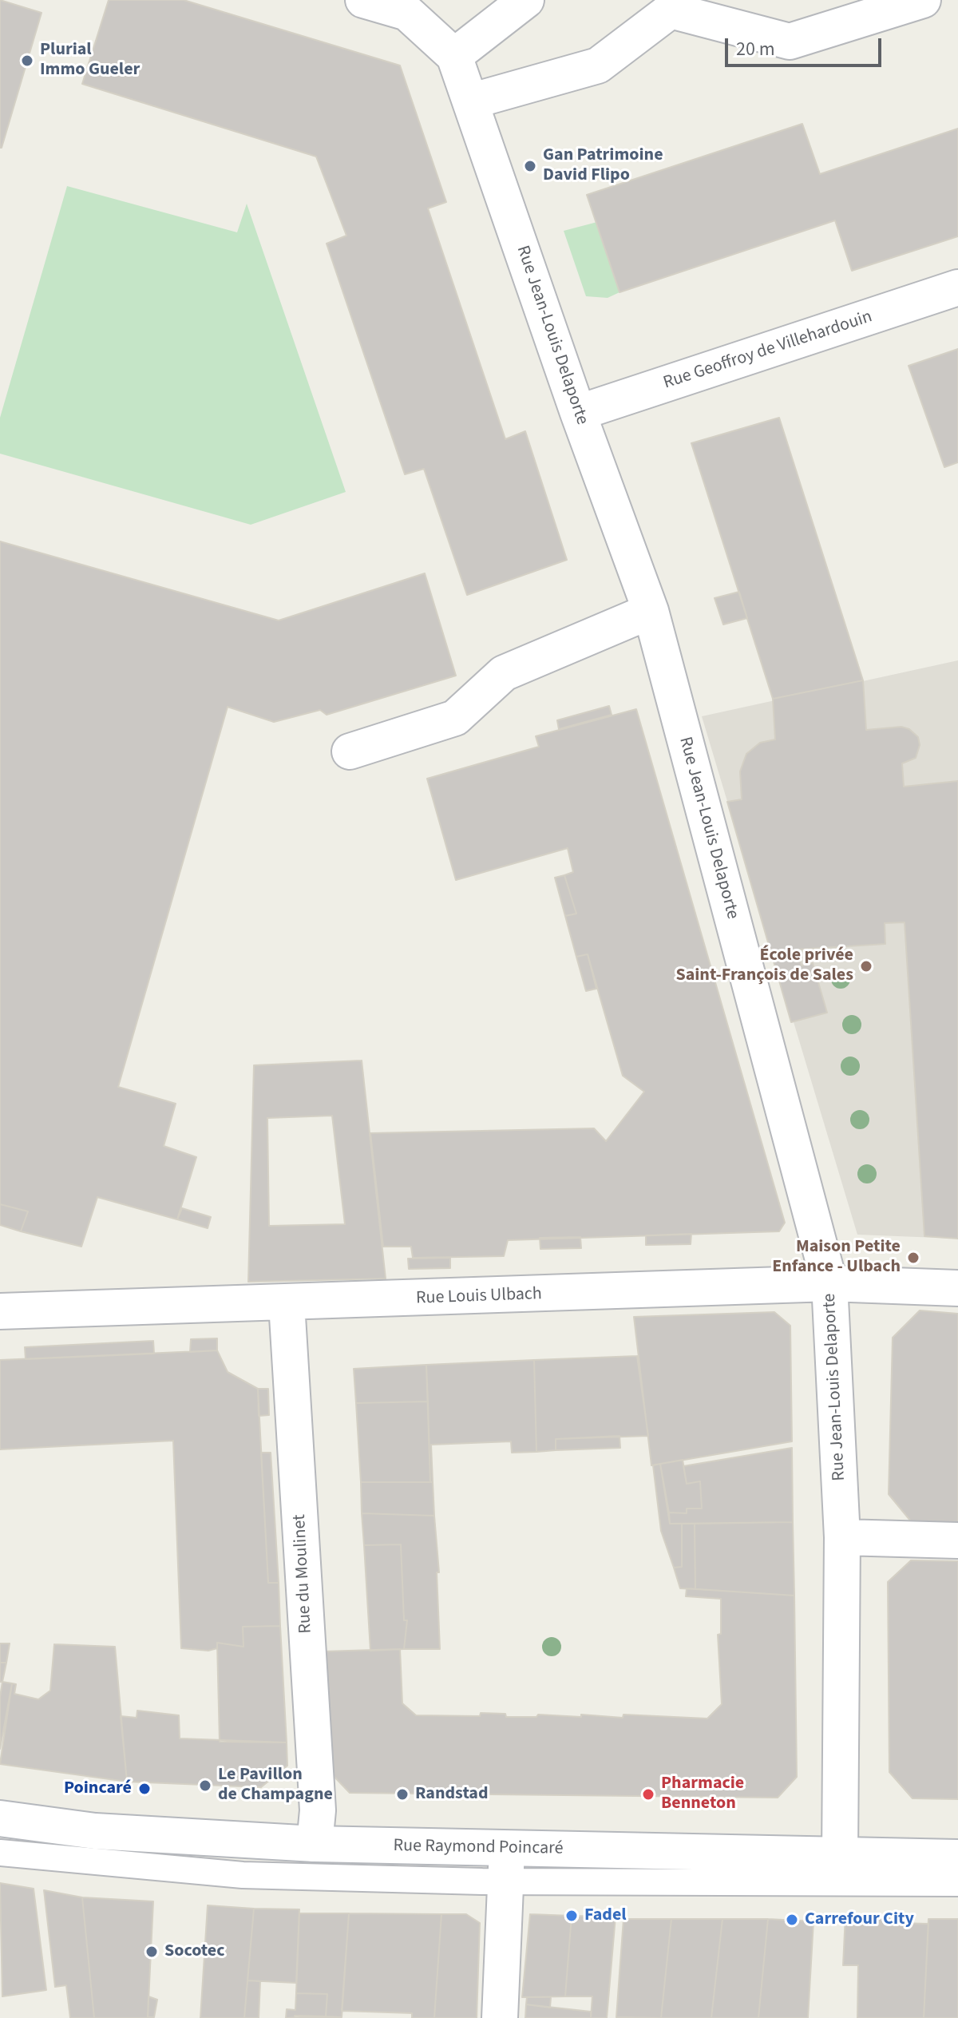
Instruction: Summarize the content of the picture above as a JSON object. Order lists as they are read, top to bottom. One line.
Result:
{"streets":{"street":["Rue Jean-Louis Delaporte","Rue Geoffroy de Villehardouin","Rue Louis Ulbach","Rue du Moulinet","Rue Raymond Poincaré"]},"crossings":[["Rue Jean-Louis Delaporte","Rue Geoffroy de Villehardouin"],["Rue Jean-Louis Delaporte","Rue Louis Ulbach"],["Rue Jean-Louis Delaporte","Rue Raymond Poincaré"],["Rue Louis Ulbach","Rue du Moulinet"],["Rue du Moulinet","Rue Raymond Poincaré"]],"places":["Plurial Immo Gueler","Gan Patrimoine David Flipo","École privée Saint-François de Sales","Maison Petite Enfance - Ulbach","Le Pavillon de Champagne","Poincaré","Randstad","Pharmacie Benneton","Fadel","Carrefour City","Socotec"],"scale_bar":"20 m"}
